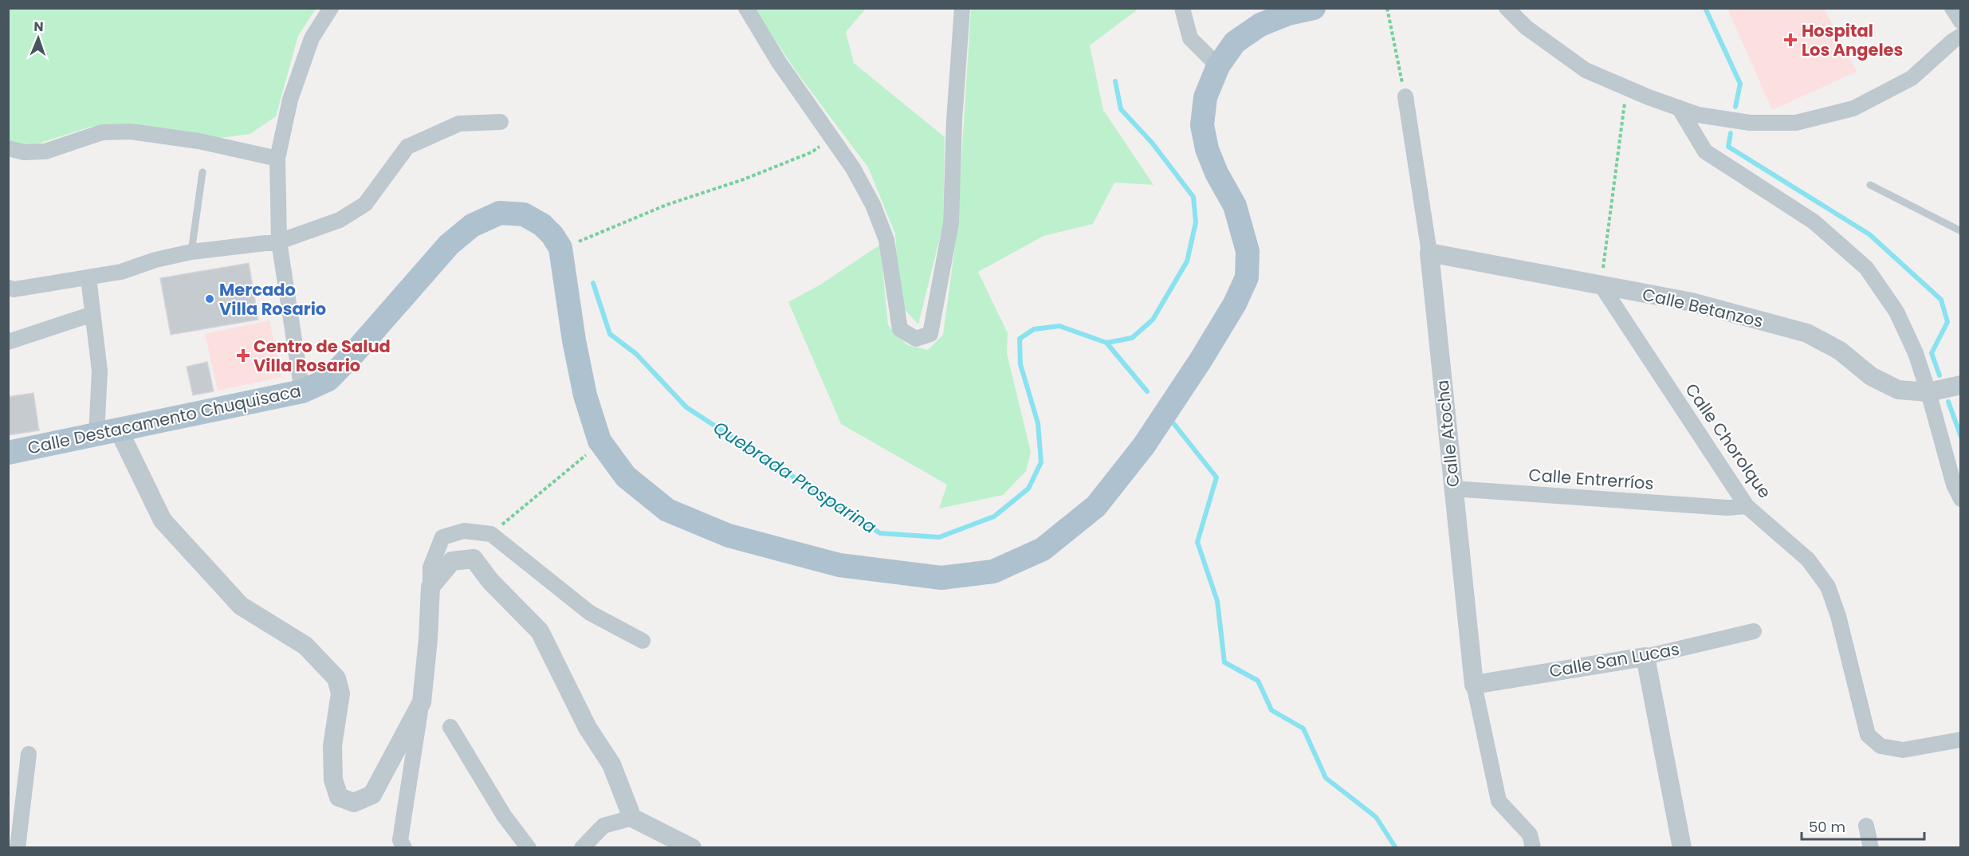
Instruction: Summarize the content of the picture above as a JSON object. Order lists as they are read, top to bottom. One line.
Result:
{"streets":{"main road":["Calle Destacamento Chuquisaca"],"street":["Calle Betanzos","Calle Atocha","Calle Chorolque","Calle Entrerríos","Calle San Lucas"]},"crossings":[["Calle Betanzos","Calle Atocha"],["Calle Betanzos","Calle Chorolque"],["Calle Atocha","Calle Entrerríos"],["Calle Atocha","Calle San Lucas"],["Calle Chorolque","Calle Entrerríos"]],"water":["Quebrada Prosparina"],"places":{"health":["Hospital Los Angeles","Centro de Salud Villa Rosario"],"other":["Mercado Villa Rosario"]},"scale_bar":"50 m","north":"top"}
